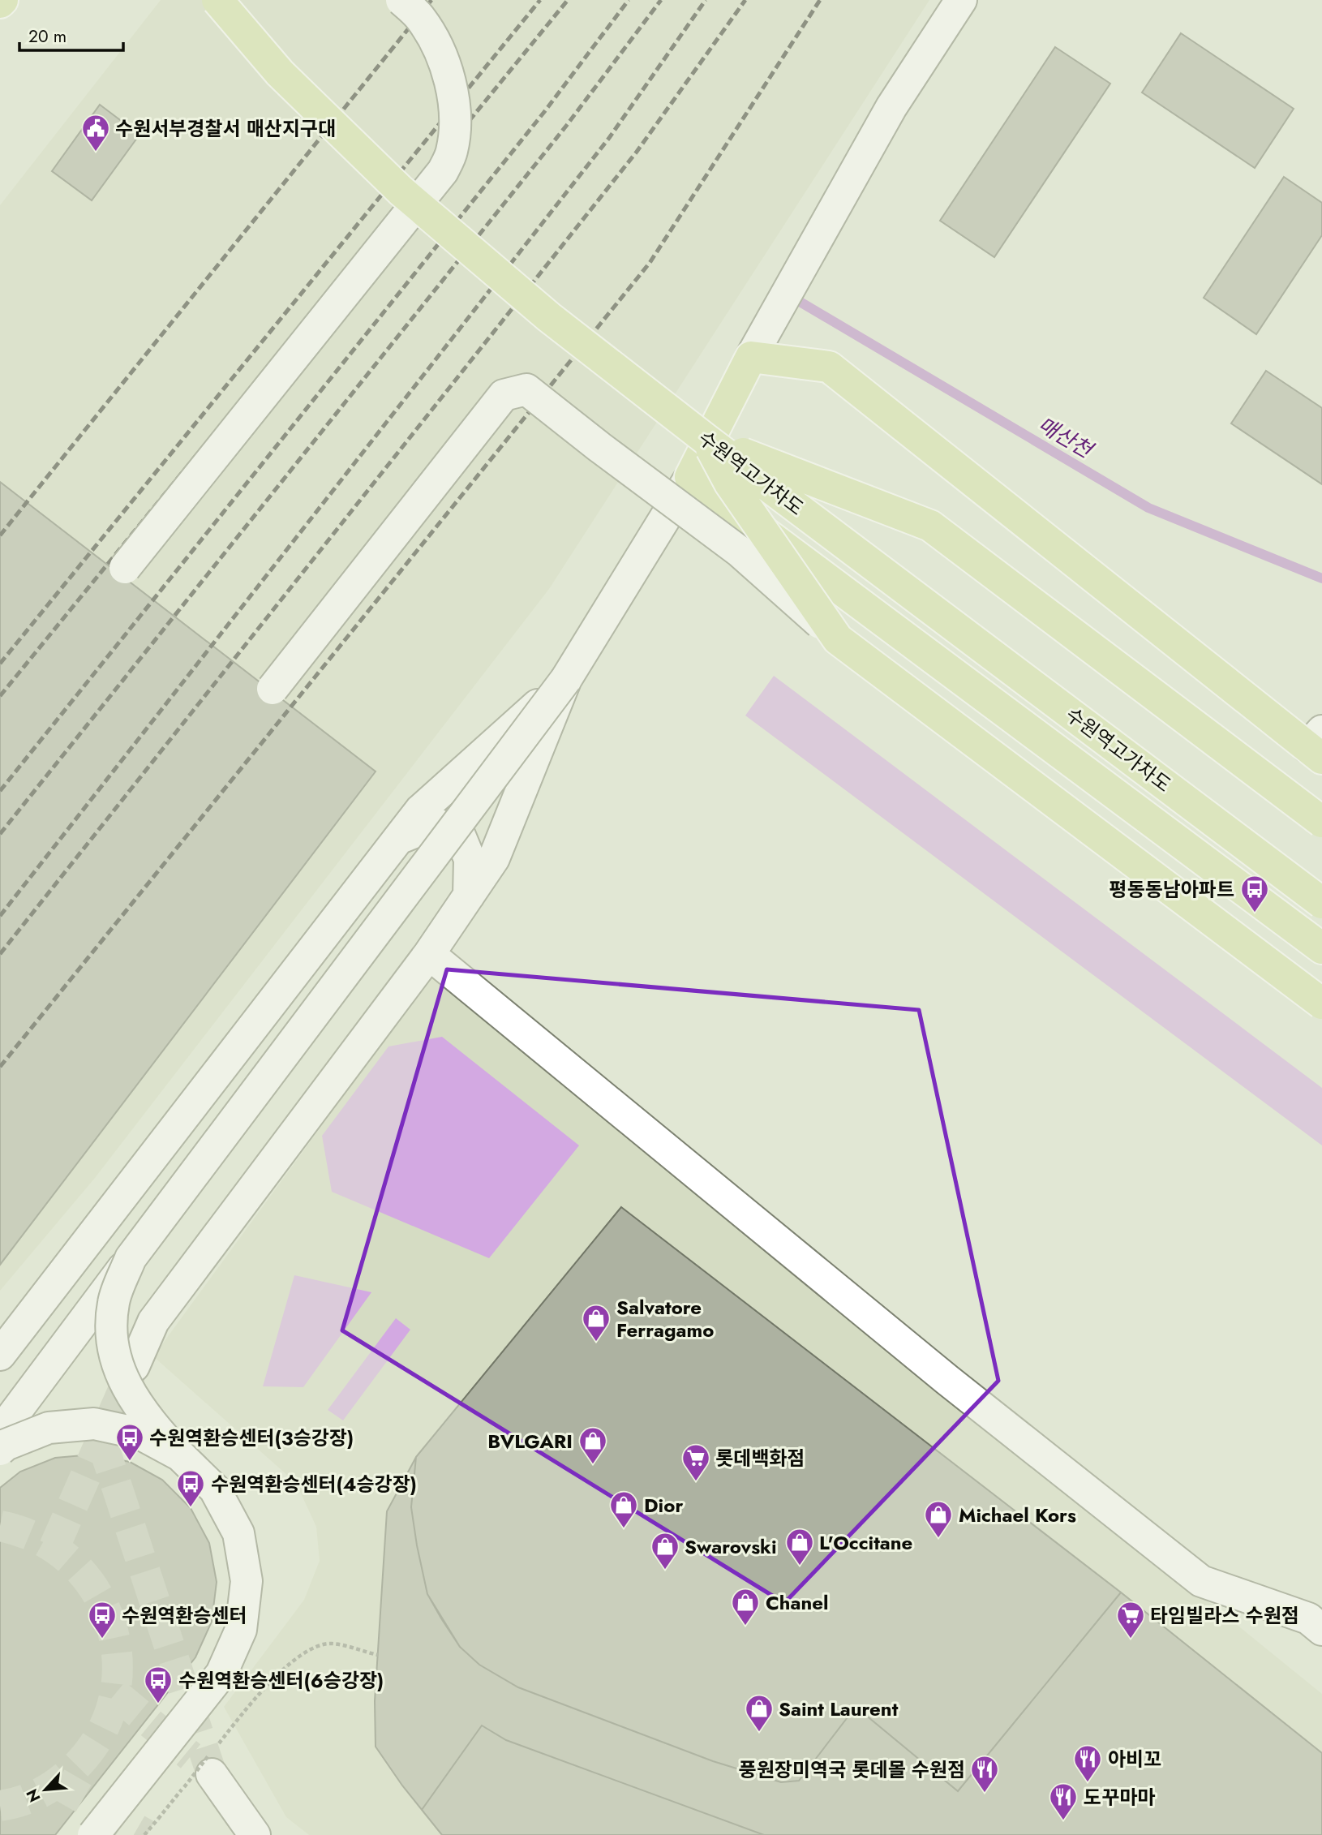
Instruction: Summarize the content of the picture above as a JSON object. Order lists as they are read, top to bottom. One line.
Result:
{"streets":{"main road":["수원역고가차도"]},"water":["매산천"],"places":{"public building":["수원서부경찰서 매산지구대"],"bus stop":["평동동남아파트","수원역환승센터(3승강장)","수원역환승센터(4승강장)","수원역환승센터","수원역환승센터(6승강장)"],"shop":["Salvatore Ferragamo","BVLGARI","Dior","Michael Kors","L'Occitane","Swarovski","Chanel","Saint Laurent"],"supermarket":["롯데백화점","타임빌라스 수원점"],"restaurant":["아비꼬","풍원장미역국 롯데몰 수원점","도꾸마마"]},"scale_bar":"20 m","north":"bottom left"}
